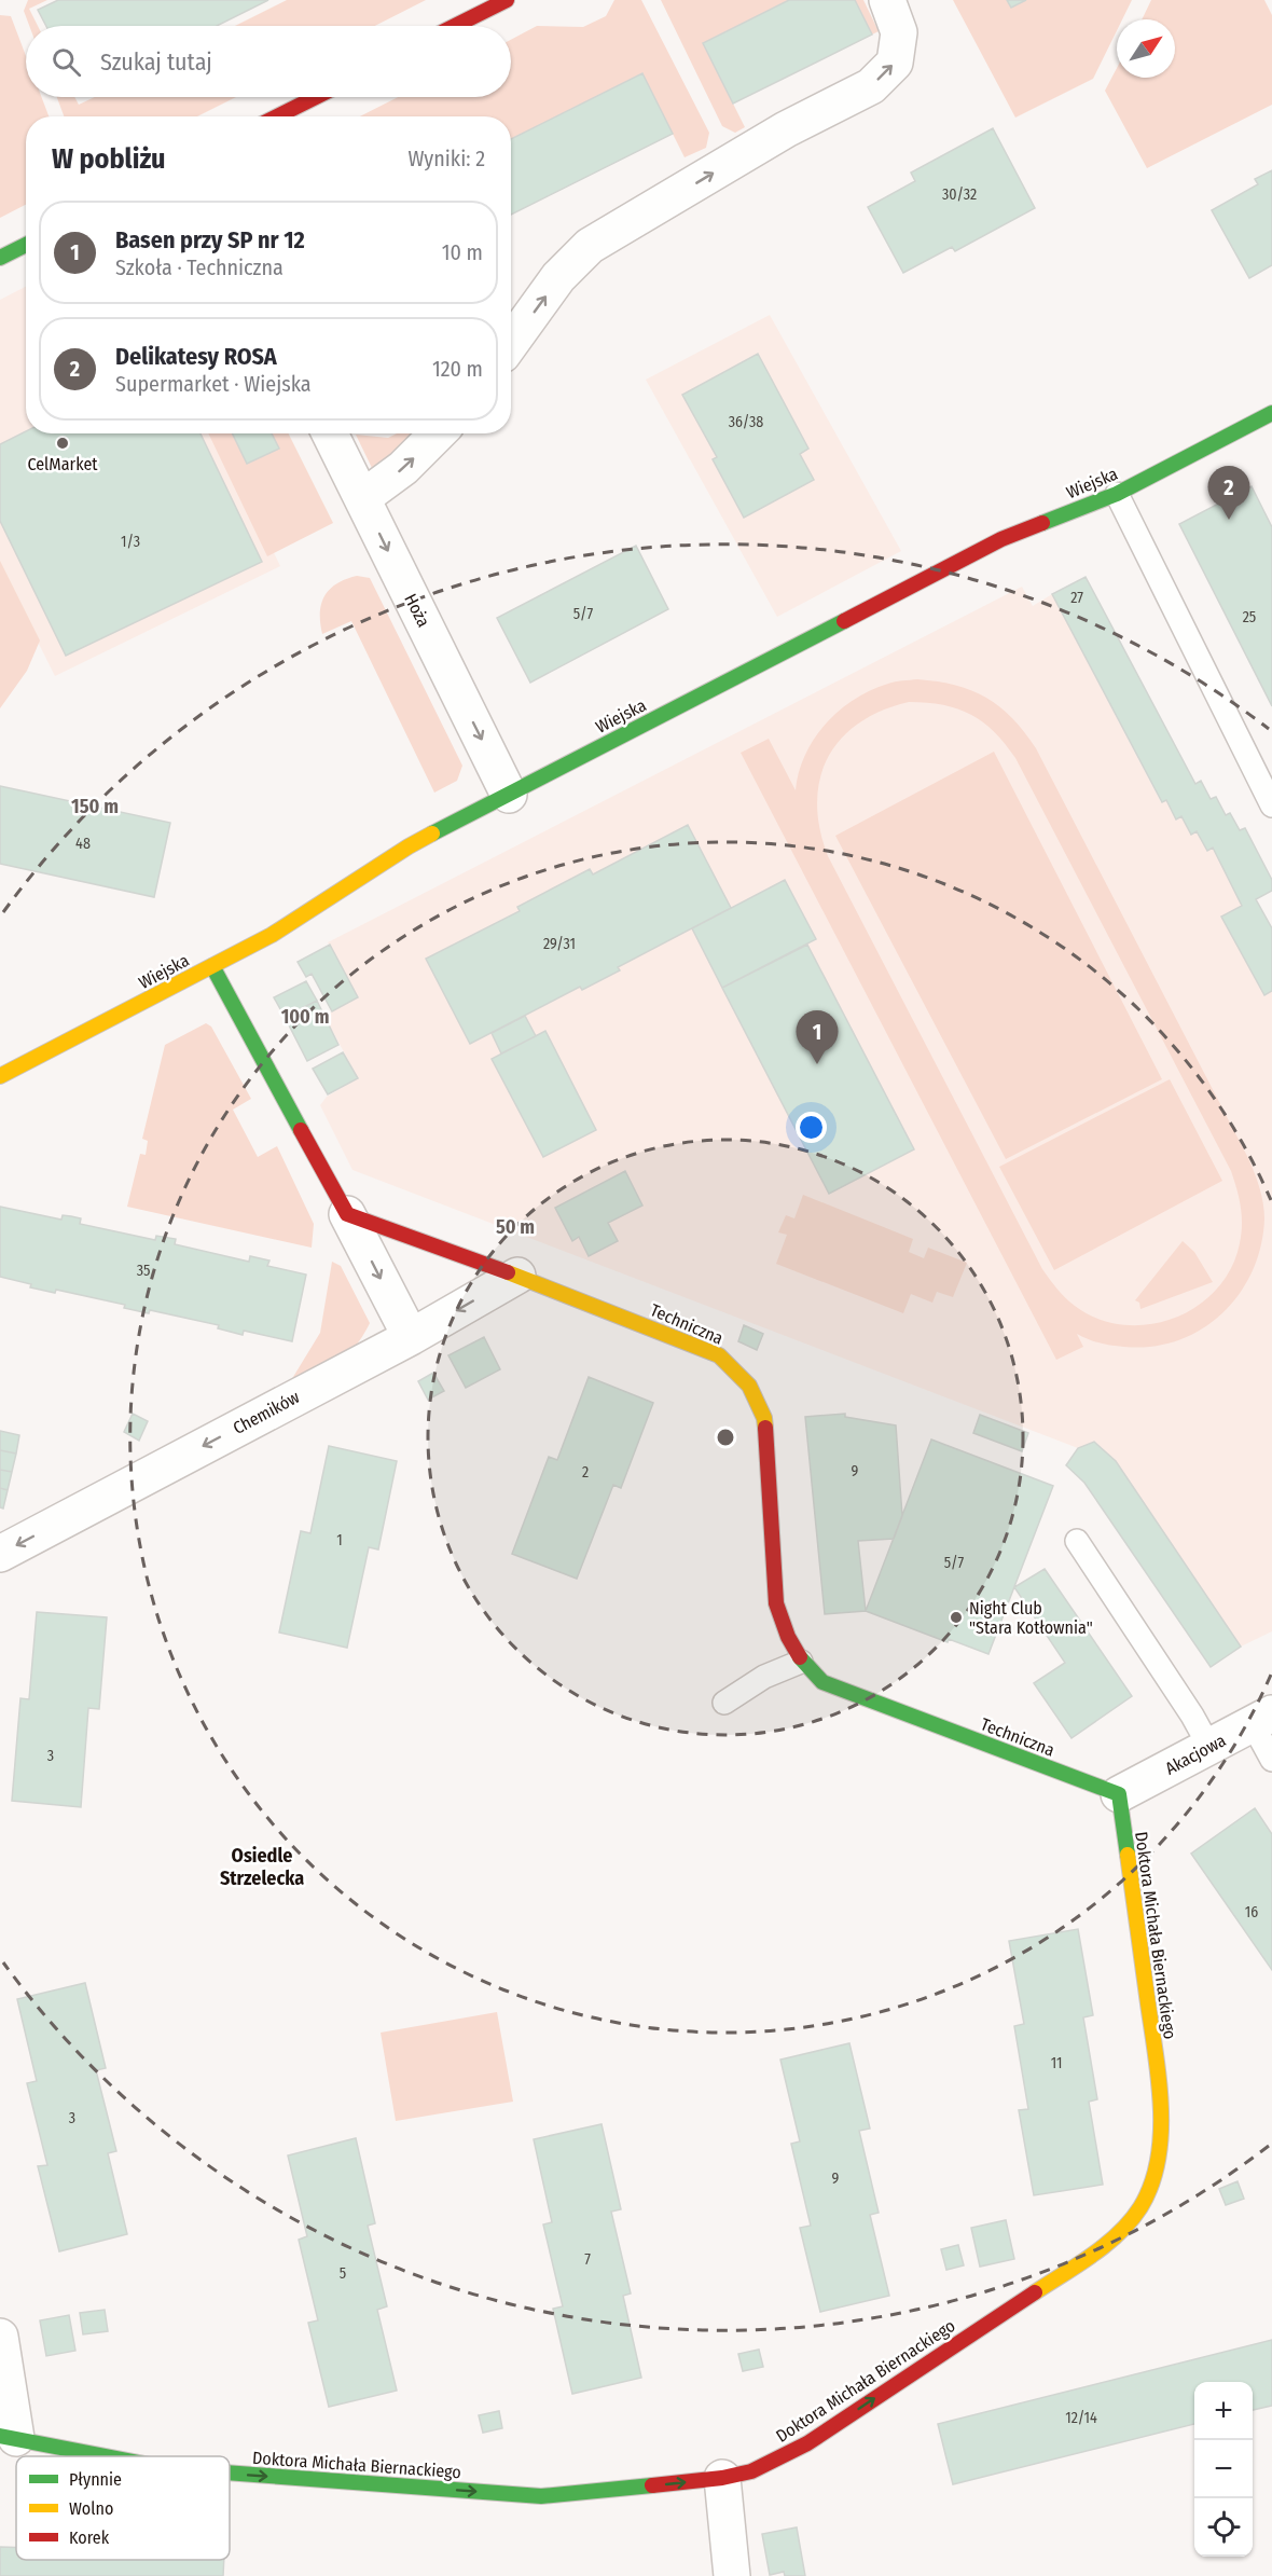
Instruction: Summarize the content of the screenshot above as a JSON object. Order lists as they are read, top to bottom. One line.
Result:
{"streets":{"street":["Wiejska","Hoża","Techniczna","Chemików","Akacjowa","Doktora Michała Biernackiego"]},"crossings":[["Wiejska","Hoża"],["Techniczna","Chemików"],["Techniczna","Akacjowa"],["Techniczna","Doktora Michała Biernackiego"],["Akacjowa","Doktora Michała Biernackiego"]],"one_way":["Hoża","Chemików"],"districts":["Osiedle Strzelecka"],"places":["CelMarket","Night Club \"Stara Kotłownia\""],"house_numbers":["30/32","36/38","1/3","27","5/7","25","48","29/31","35","9","2","1","5/7","3","16","11","3","9","7","5","12/14"],"legend":["Płynnie","Wolno","Korek"],"north":"top right","page":{"search":"Szukaj tutaj","heading":["W pobliżu","Wyniki: 2"],"list":[{"mark":"1","name":"Basen przy SP nr 12","note":"Szkoła · Techniczna","value":"10 m"},{"mark":"2","name":"Delikatesy ROSA","note":"Supermarket · Wiejska","value":"120 m"}],"pins":["2","1"],"map_buttons":["+","−"]},"rings":["150 m","100 m","50 m"]}
